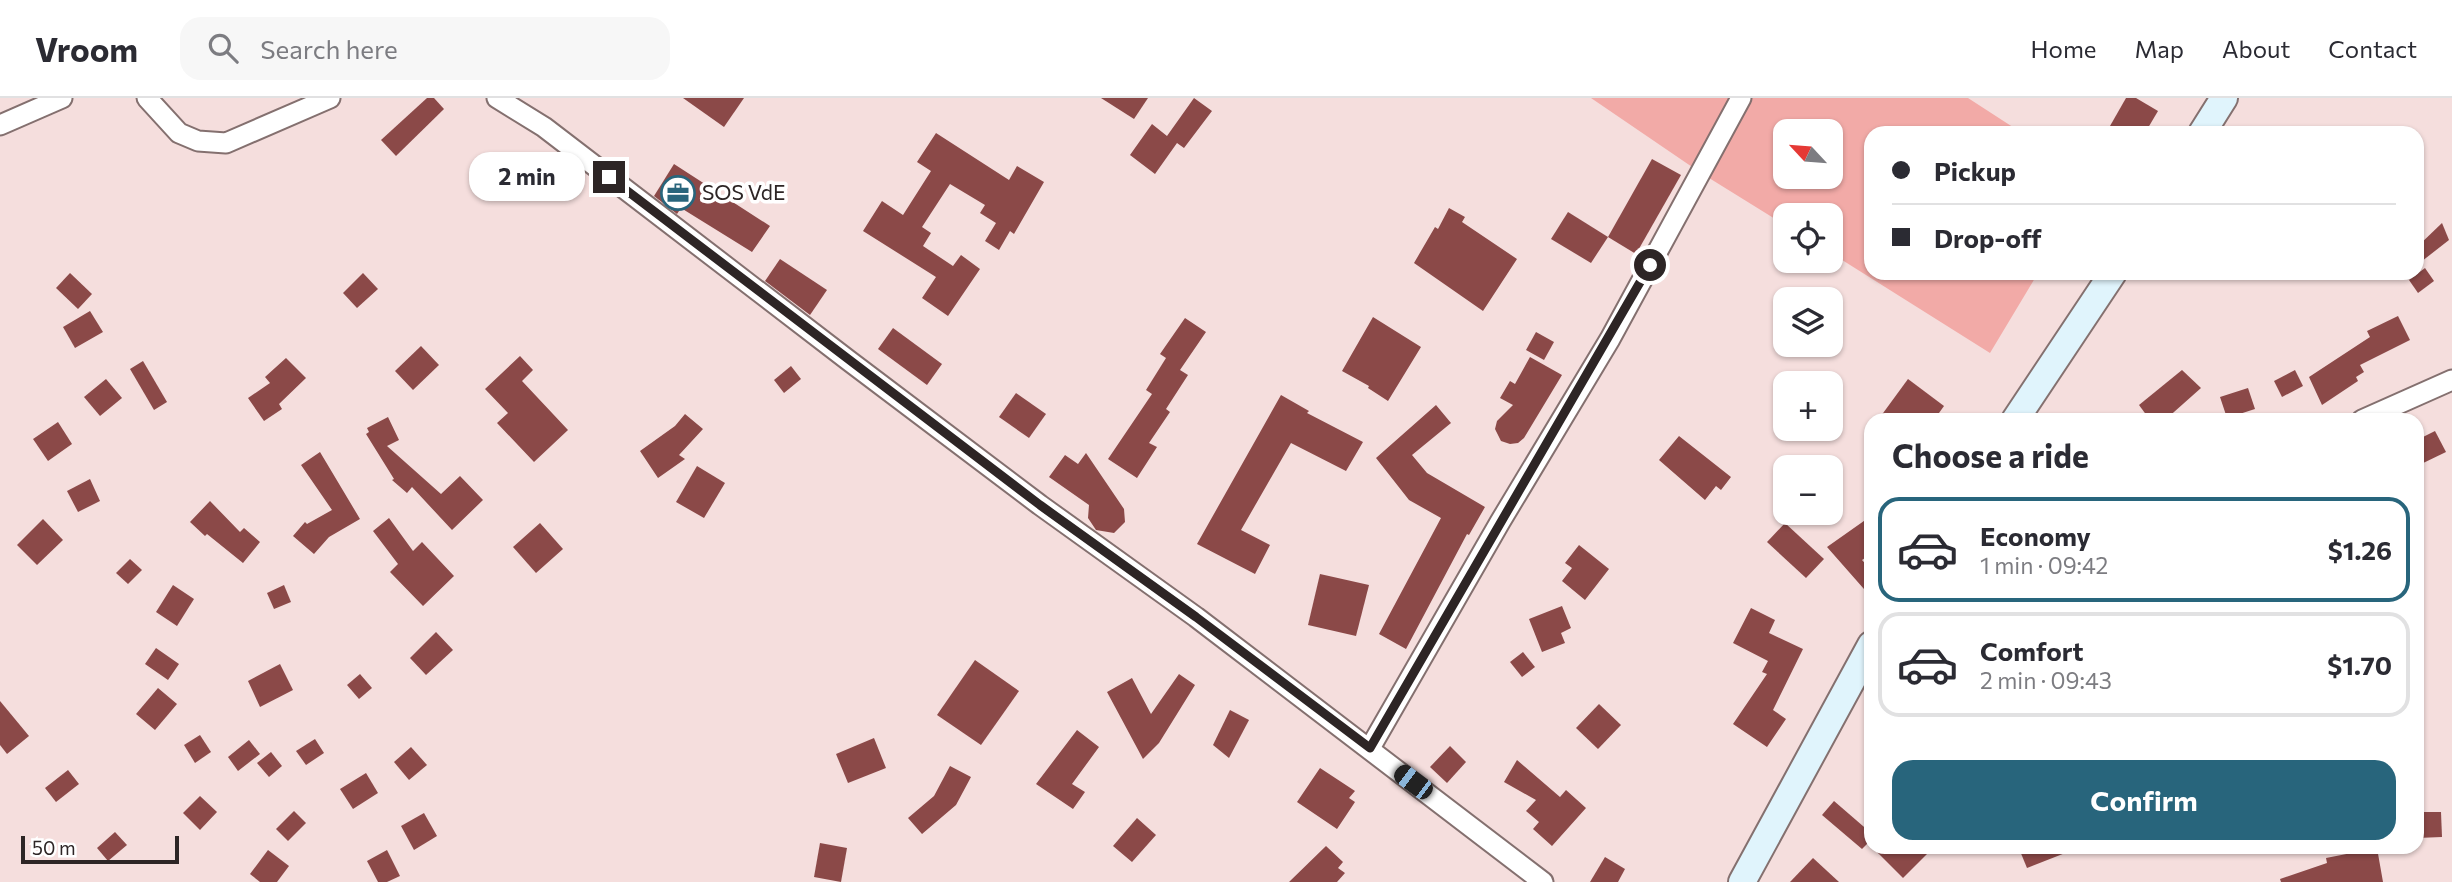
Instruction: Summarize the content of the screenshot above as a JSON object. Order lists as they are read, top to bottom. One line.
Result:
{"places":{"office":["SOS VdE"]},"scale_bar":"50 m","north":"top left","page":{"header":"Vroom","search":"Search here","nav":["Home","Map","About","Contact"],"map_buttons":["+","−"],"banner":["Pickup","Drop-off"],"bubble":"2 min","heading":"Choose a ride","list":[{"name":"Economy","note":"1 min · 09:42","value":"$1.26"},{"name":"Comfort","note":"2 min · 09:43","value":"$1.70"}],"buttons":"Confirm","scale":"50 m"}}
